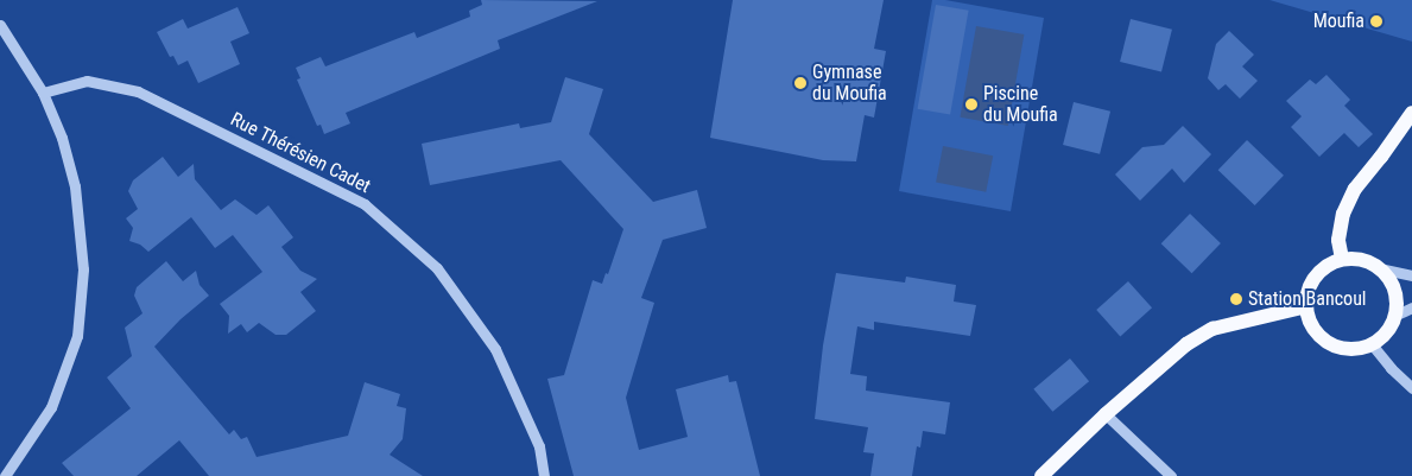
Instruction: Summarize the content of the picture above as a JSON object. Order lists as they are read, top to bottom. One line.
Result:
{"streets":{"street":["Rue Thérésien Cadet"]},"places":["Moufia","Gymnase du Moufia","Piscine du Moufia","Station Bancoul"]}
